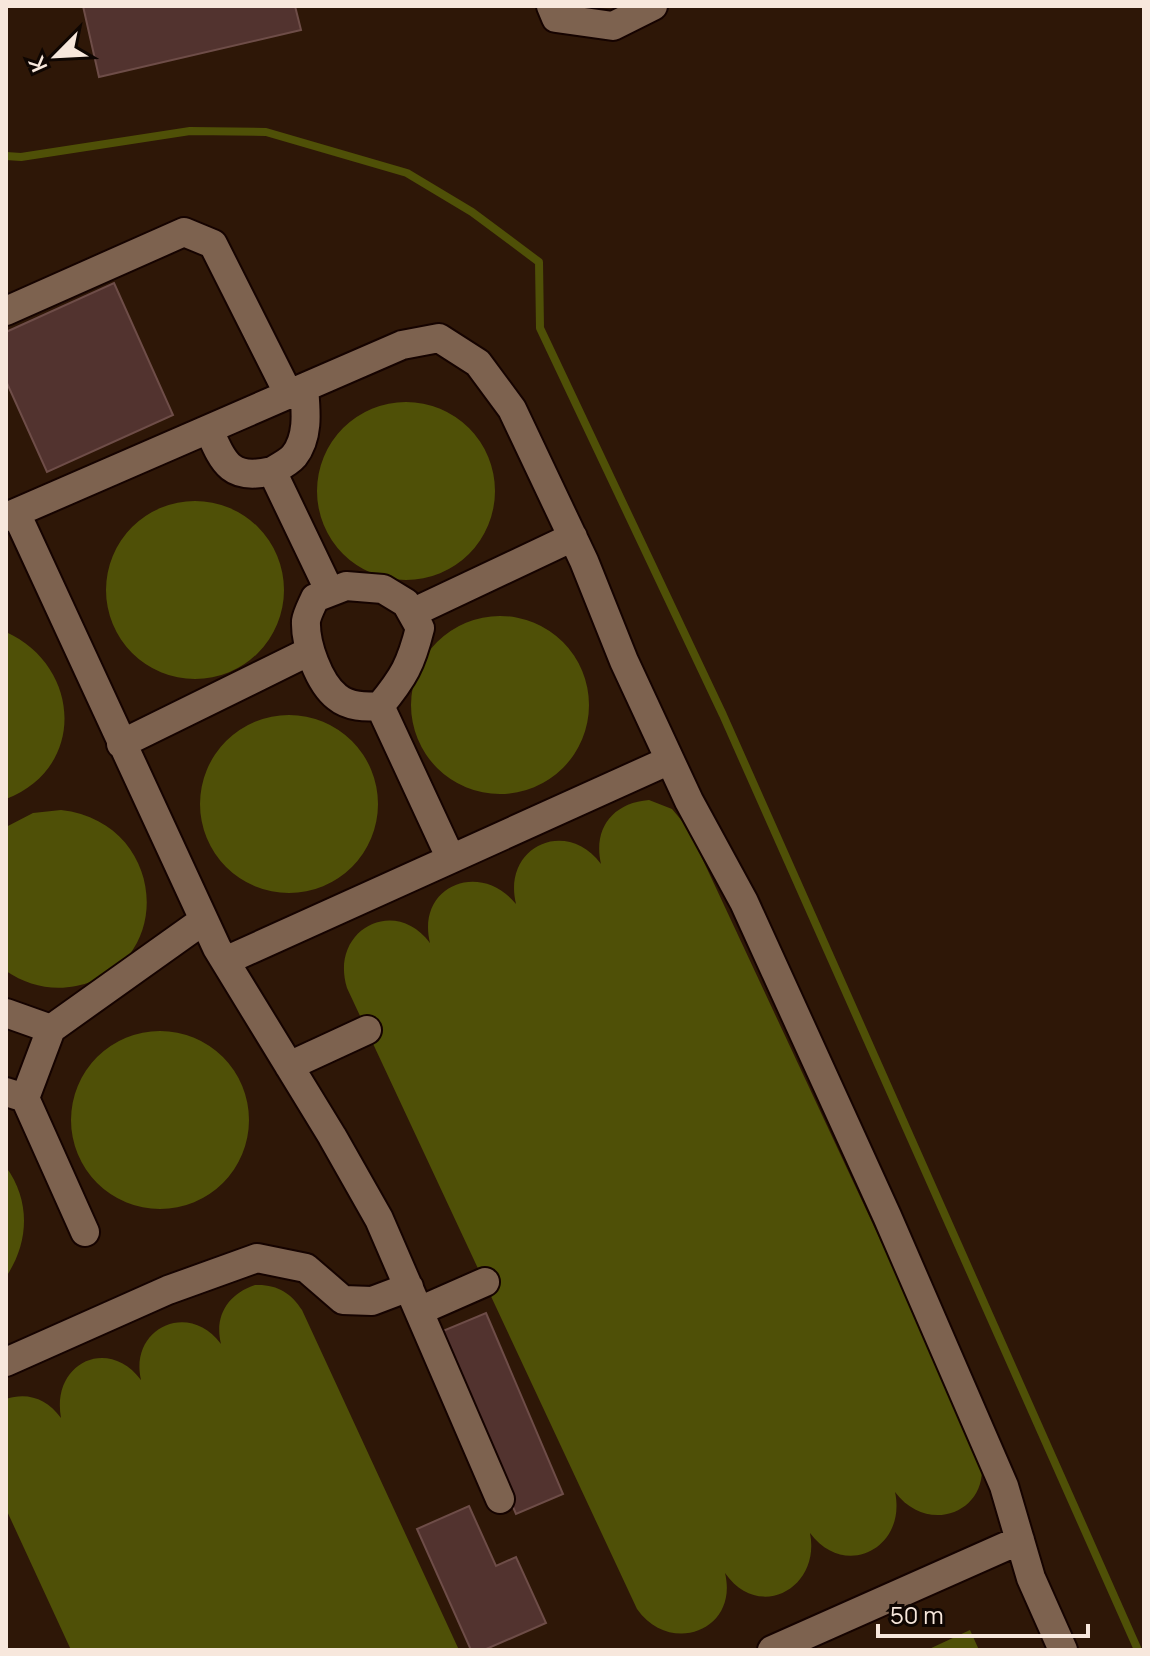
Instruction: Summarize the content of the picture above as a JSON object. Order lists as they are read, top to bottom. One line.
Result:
{"scale_bar":"50 m","north":"bottom left"}
